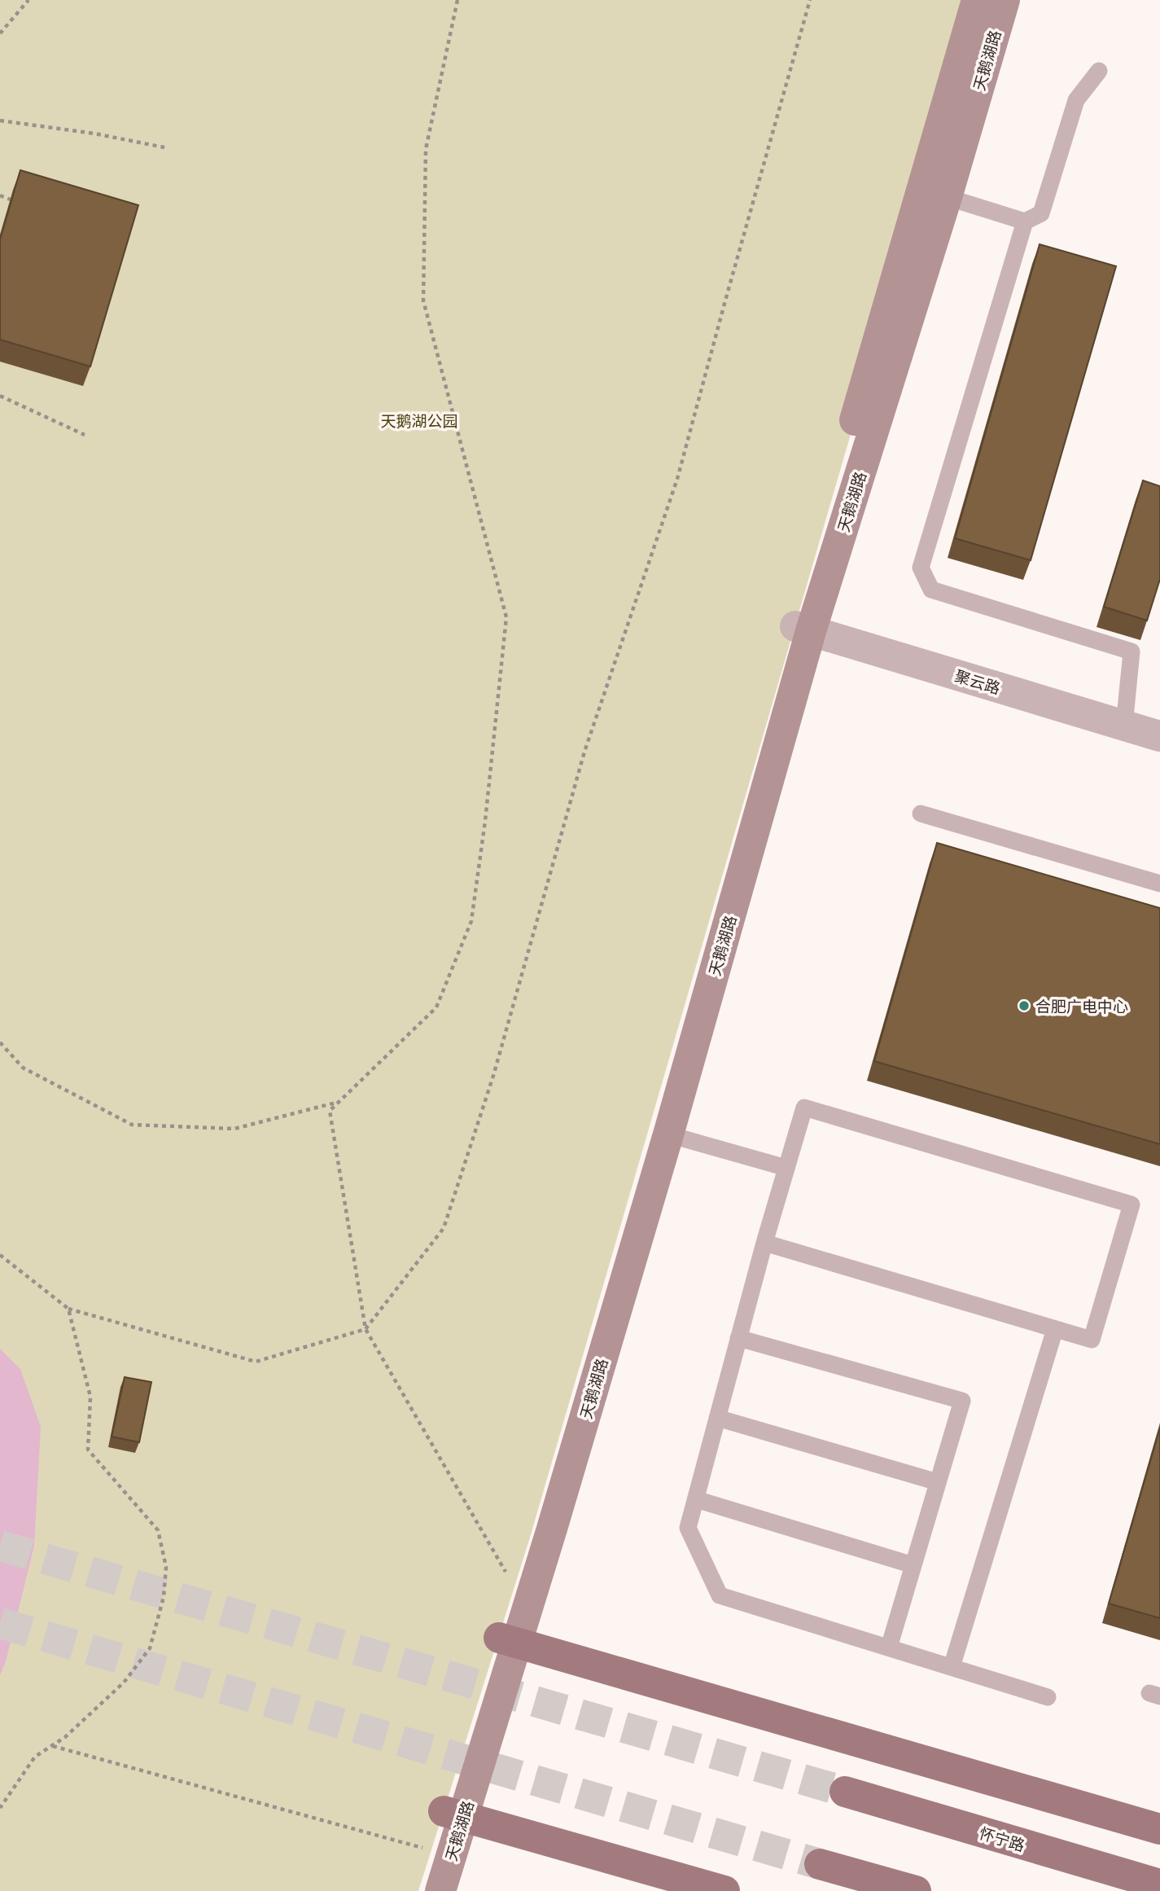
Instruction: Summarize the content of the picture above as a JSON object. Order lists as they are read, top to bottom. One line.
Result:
{"streets":{"main road":["怀宁路"],"street":["天鹅湖路","聚云路"]},"crossings":[["天鹅湖路","聚云路"]],"parks":["天鹅湖公园"],"places":["合肥广电中心"]}
